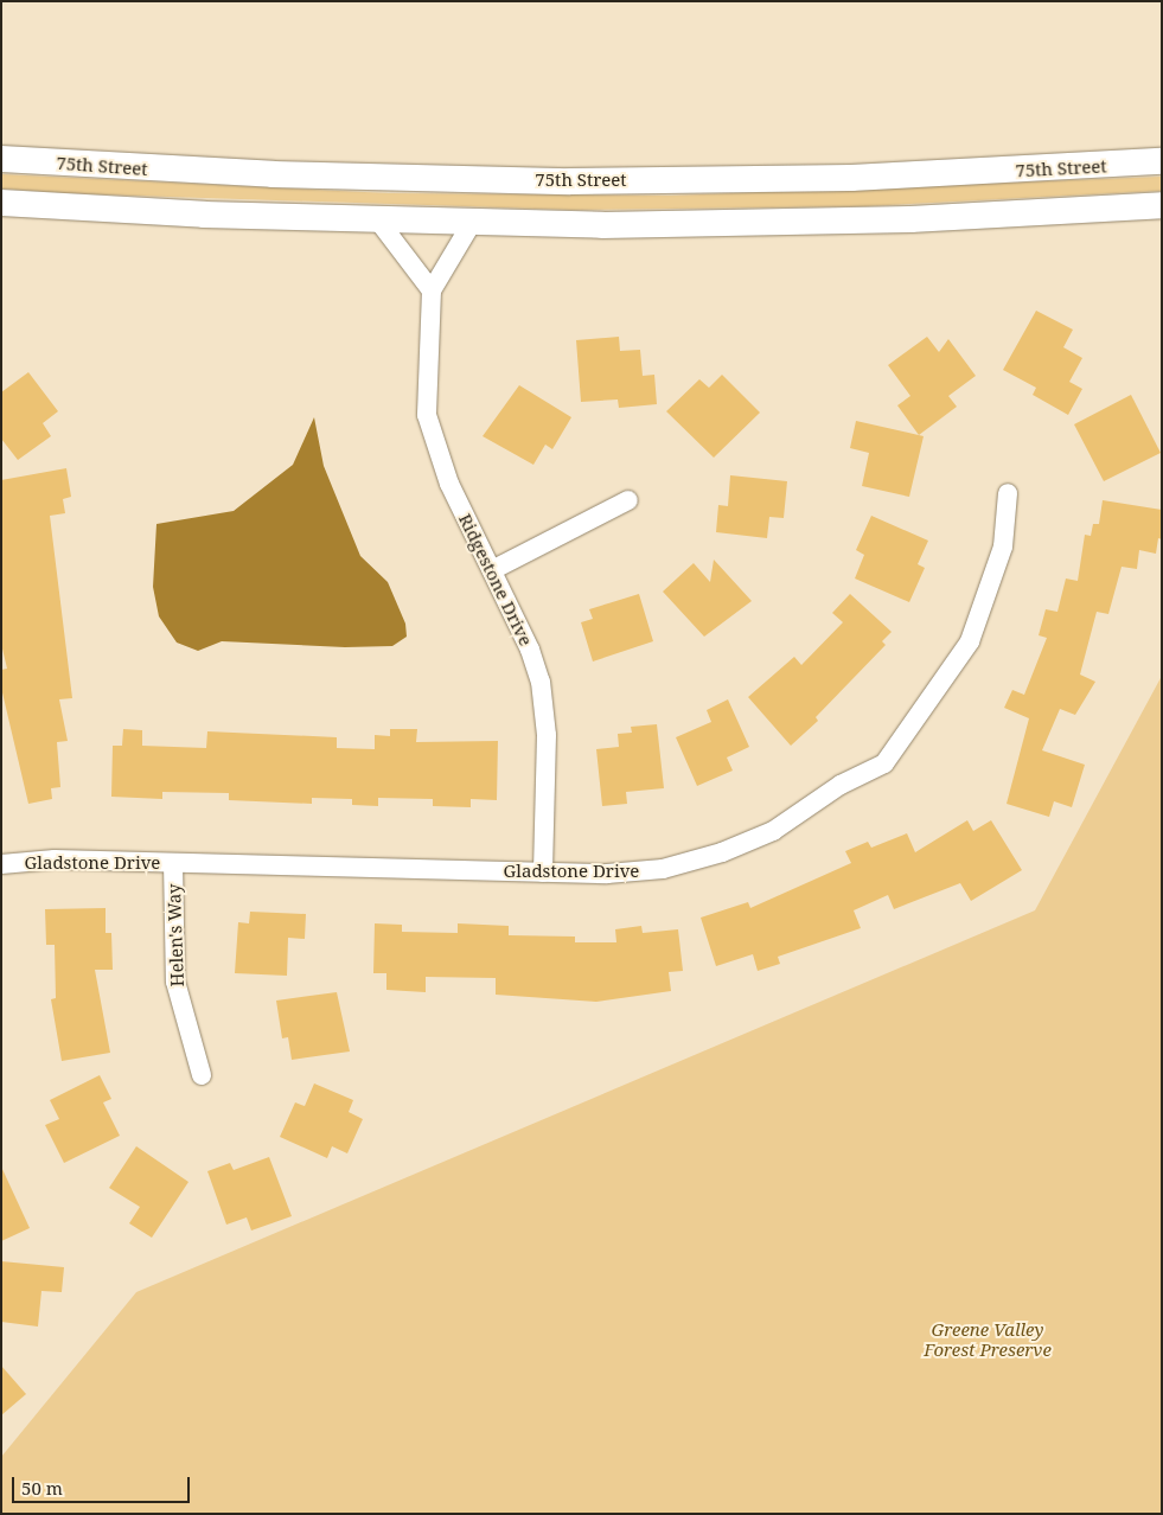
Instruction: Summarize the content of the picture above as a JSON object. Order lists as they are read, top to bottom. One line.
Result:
{"streets":{"main road":["75th Street"],"street":["Ridgestone Drive","Gladstone Drive","Helen's Way"]},"crossings":[["Ridgestone Drive","Gladstone Drive"],["Gladstone Drive","Helen's Way"]],"parks":["Greene Valley Forest Preserve"],"scale_bar":"50 m"}
